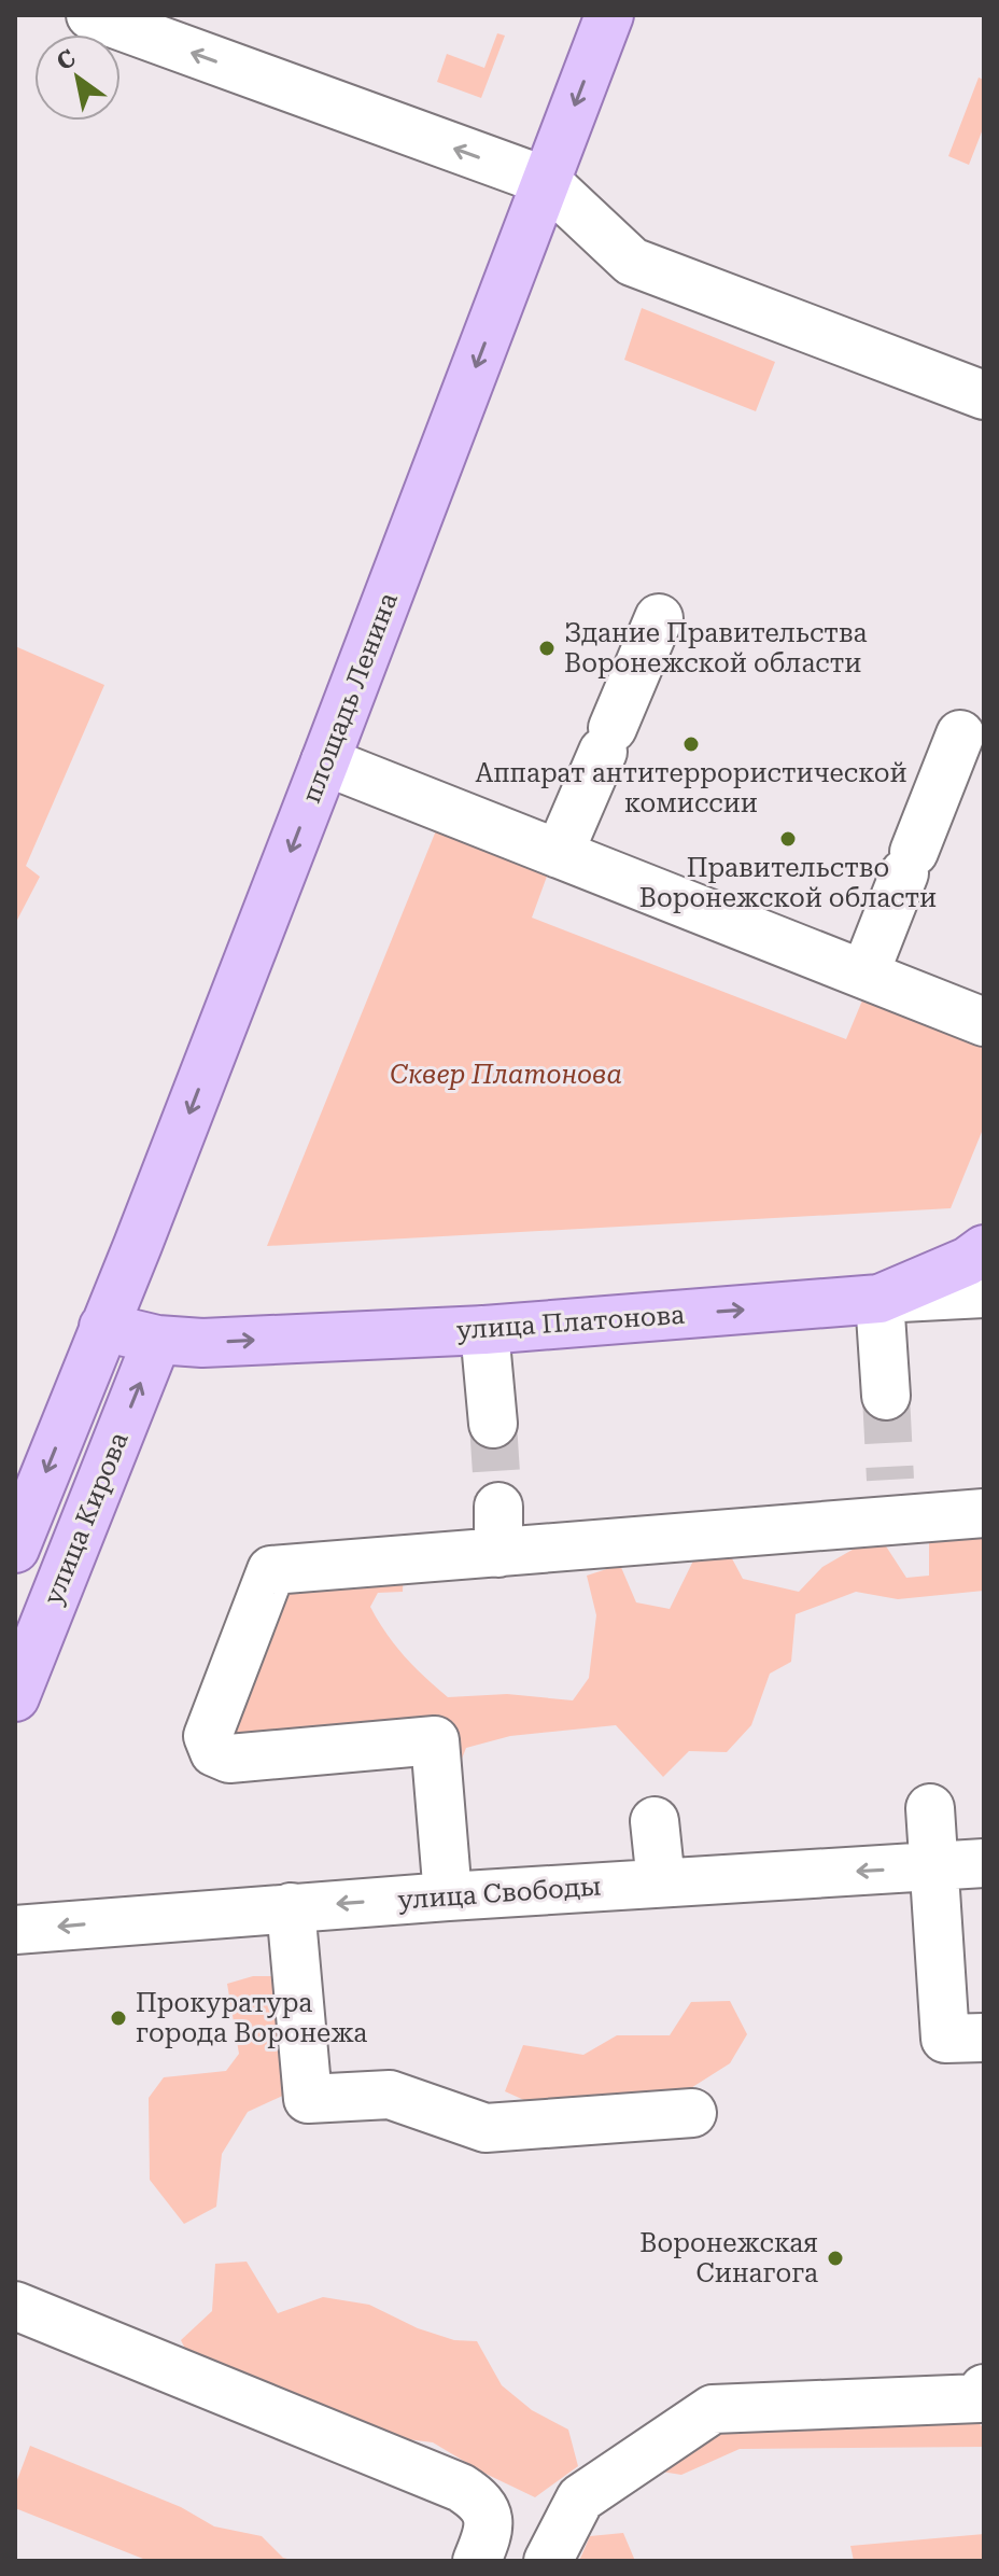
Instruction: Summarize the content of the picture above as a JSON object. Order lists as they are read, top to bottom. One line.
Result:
{"streets":{"main road":["площадь Ленина","улица Платонова","улица Кирова"],"street":["улица Свободы"]},"crossings":[["улица Платонова","улица Кирова"]],"one_way":["площадь Ленина","улица Свободы"],"parks":["Сквер Платонова"],"places":["Здание Правительства Воронежской области","Аппарат антитеррористической комиссии","Правительство Воронежской области","Прокуратура города Воронежа","Воронежская Синагога"],"north":"top left"}
